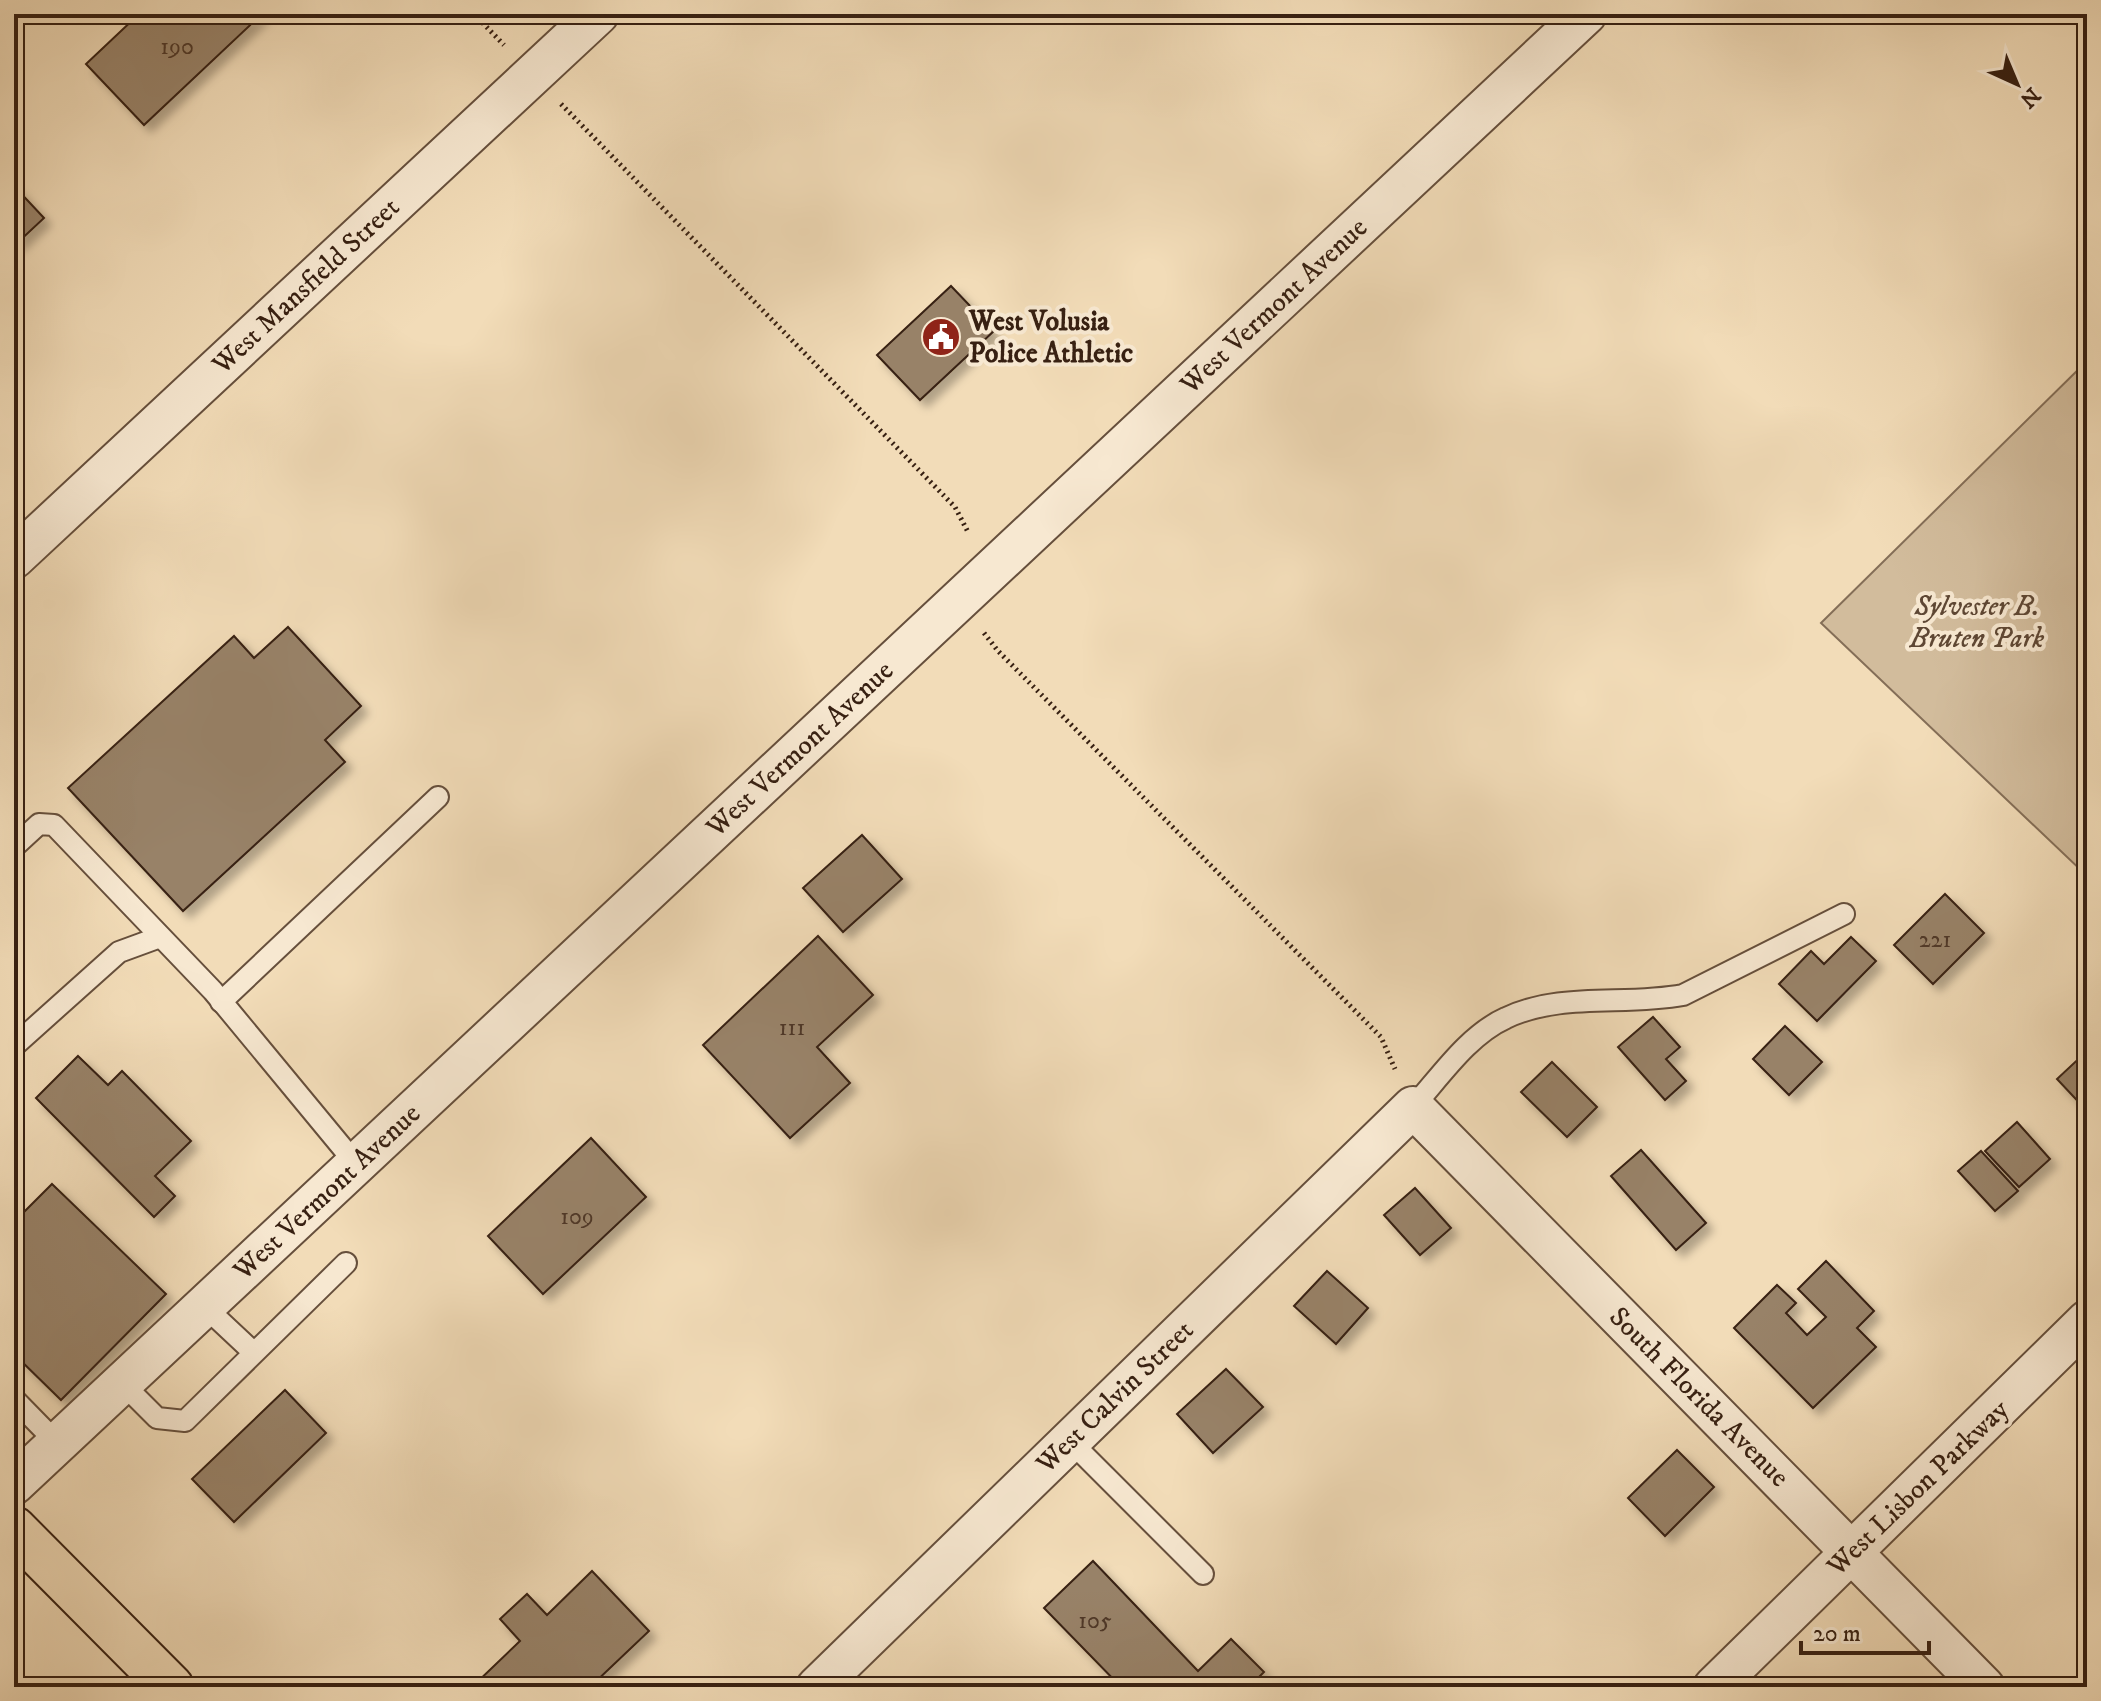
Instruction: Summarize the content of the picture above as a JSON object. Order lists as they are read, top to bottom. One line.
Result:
{"streets":{"street":["West Mansfield Street","West Vermont Avenue","West Calvin Street","South Florida Avenue","West Lisbon Parkway"]},"crossings":[["West Calvin Street","South Florida Avenue"],["South Florida Avenue","West Lisbon Parkway"]],"parks":["Sylvester B. Bruten Park"],"places":{"public building":["West Volusia Police Athletic"]},"house_numbers":["190","221","111","109","105"],"scale_bar":"20 m","north":"bottom right"}
